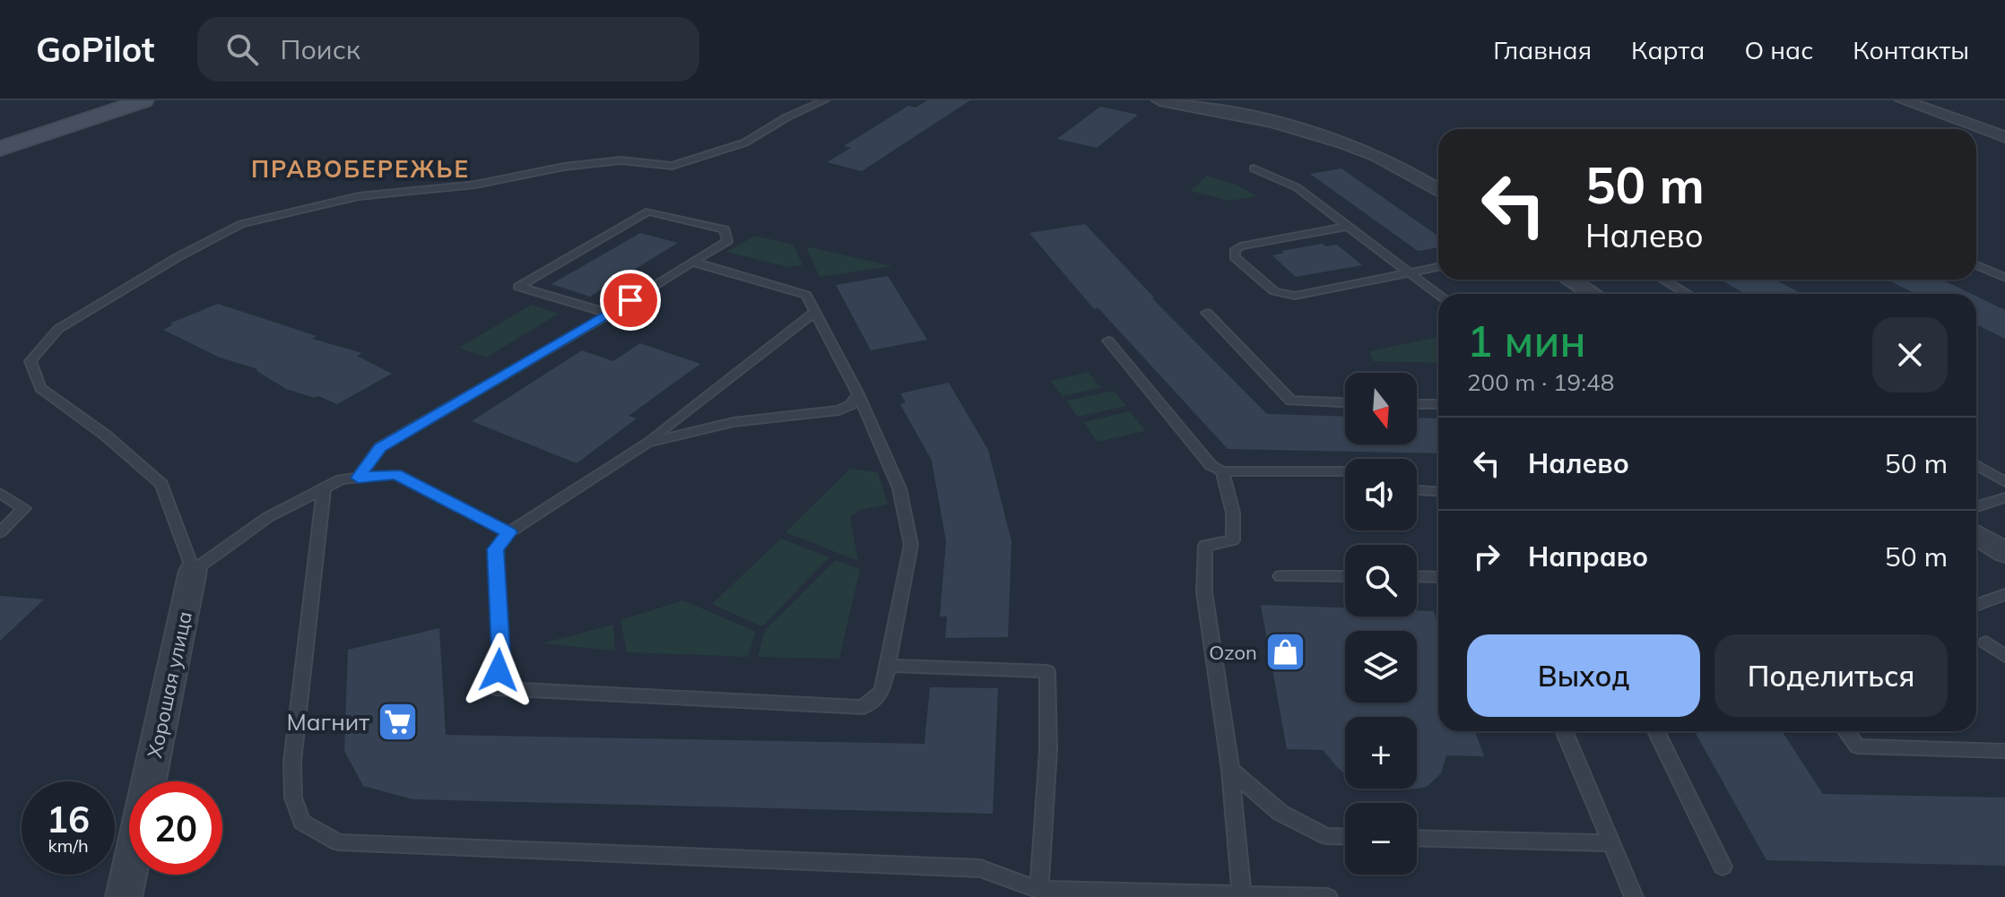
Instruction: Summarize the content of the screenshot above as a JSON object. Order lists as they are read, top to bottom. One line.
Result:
{"streets":{"street":["Хорошая улица"]},"districts":["ПРАВОБЕРЕЖЬЕ"],"places":{"shop":["Ozon"],"supermarket":["Магнит"]},"north":"bottom","page":{"header":"GoPilot","search":"Поиск","nav":["Главная","Карта","О нас","Контакты"],"turn":["50 m","Налево"],"heading":["1 мин","200 m · 19:48"],"map_buttons":["+","−"],"list":[{"name":"Налево","value":"50 m"},{"name":"Направо","value":"50 m"}],"buttons":["Выход","Поделиться"],"speed":"16 km/h","limit":"20"}}
